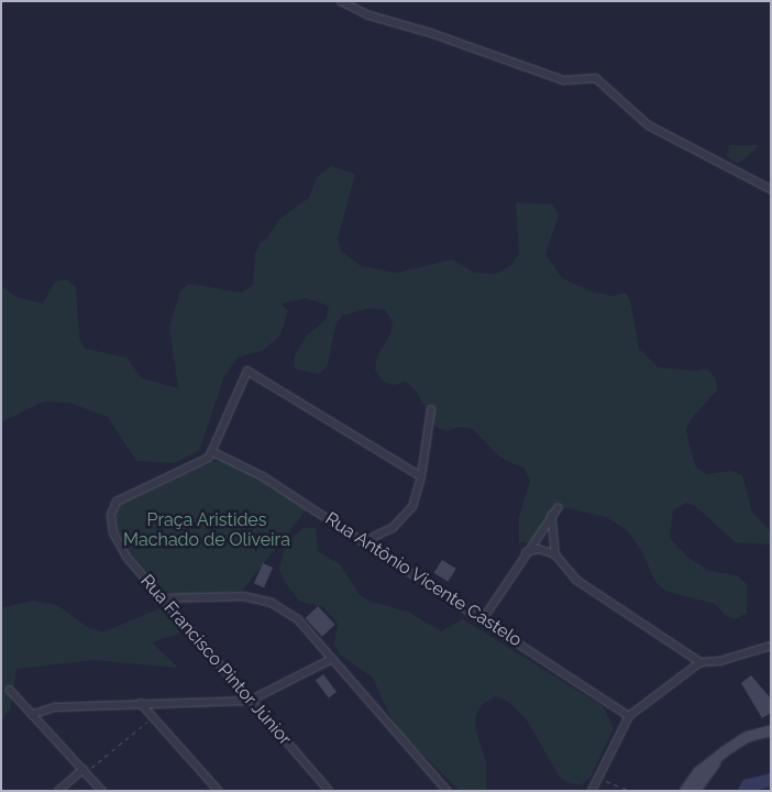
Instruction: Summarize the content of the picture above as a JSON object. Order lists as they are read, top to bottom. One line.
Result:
{"streets":{"street":["Rua Antônio Vicente Castelo","Rua Francisco Pintor Júnior"]},"crossings":[["Rua Antônio Vicente Castelo","Rua Francisco Pintor Júnior"]],"parks":["Praça Aristides Machado de Oliveira"]}
